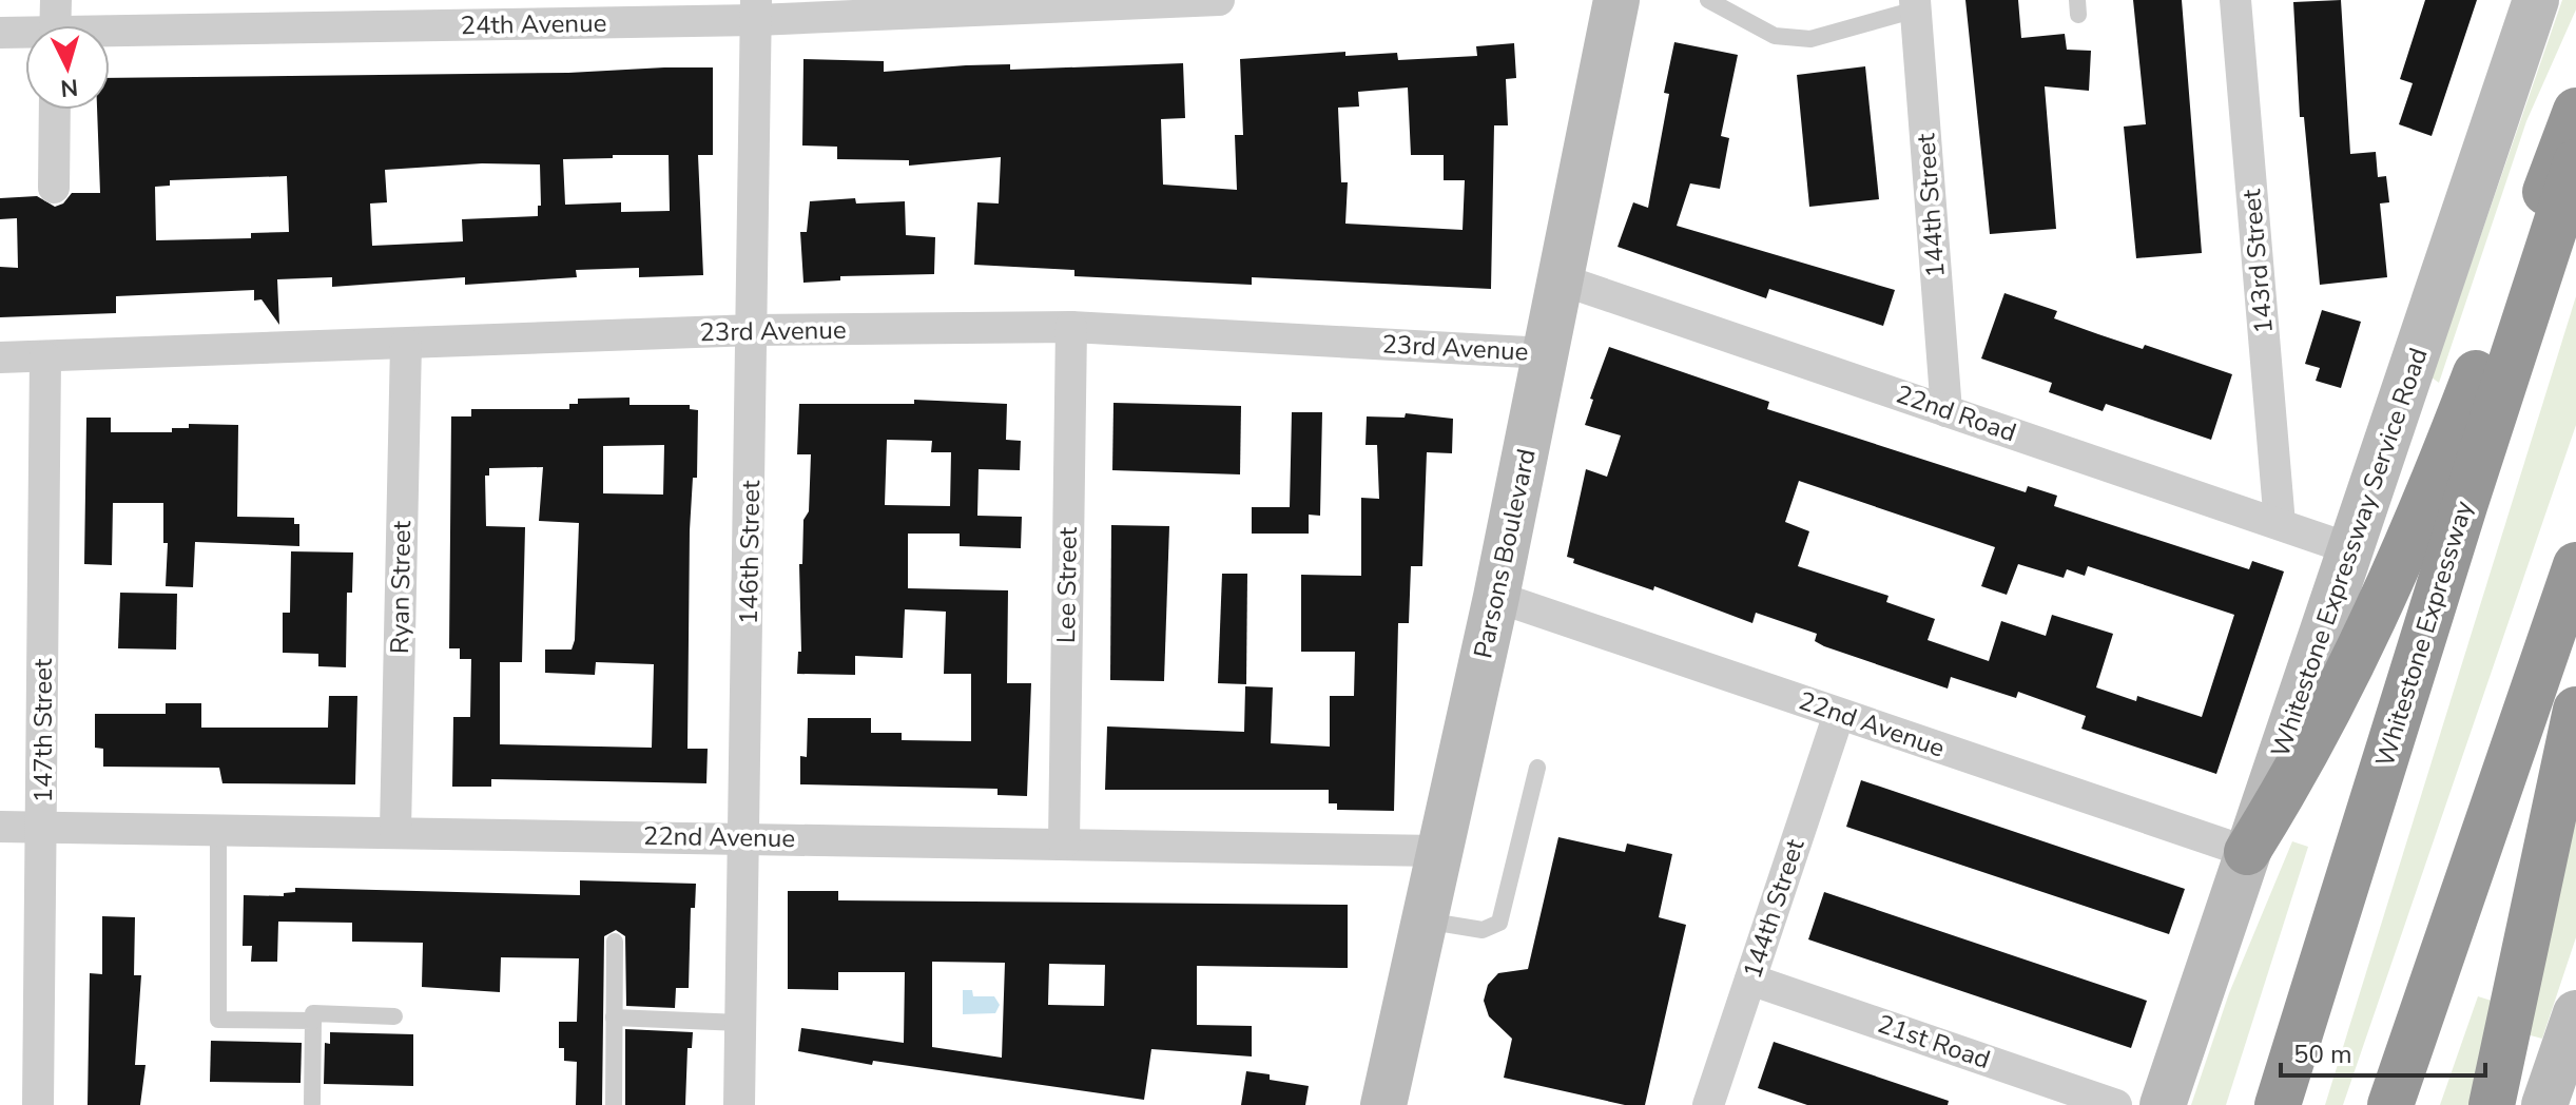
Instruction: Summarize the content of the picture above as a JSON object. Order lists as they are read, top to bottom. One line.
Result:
{"streets":{"highway":["Whitestone Expressway"],"main road":["Whitestone Expressway Service Road","Parsons Boulevard"],"street":["24th Avenue","144th Street","143rd Street","23rd Avenue","22nd Road","146th Street","Lee Street","Ryan Street","22nd Avenue","147th Street","21st Road"]},"crossings":[["24th Avenue","146th Street"],["144th Street","22nd Road"],["144th Street","22nd Avenue"],["144th Street","21st Road"],["143rd Street","22nd Road"],["23rd Avenue","146th Street"],["23rd Avenue","Parsons Boulevard"],["23rd Avenue","Lee Street"],["23rd Avenue","Ryan Street"],["23rd Avenue","147th Street"],["22nd Road","Whitestone Expressway Service Road"],["22nd Road","Parsons Boulevard"],["146th Street","22nd Avenue"],["Whitestone Expressway Service Road","22nd Avenue"],["Parsons Boulevard","22nd Avenue"],["Lee Street","22nd Avenue"],["Ryan Street","22nd Avenue"],["22nd Avenue","147th Street"]],"scale_bar":"50 m","north":"bottom"}
